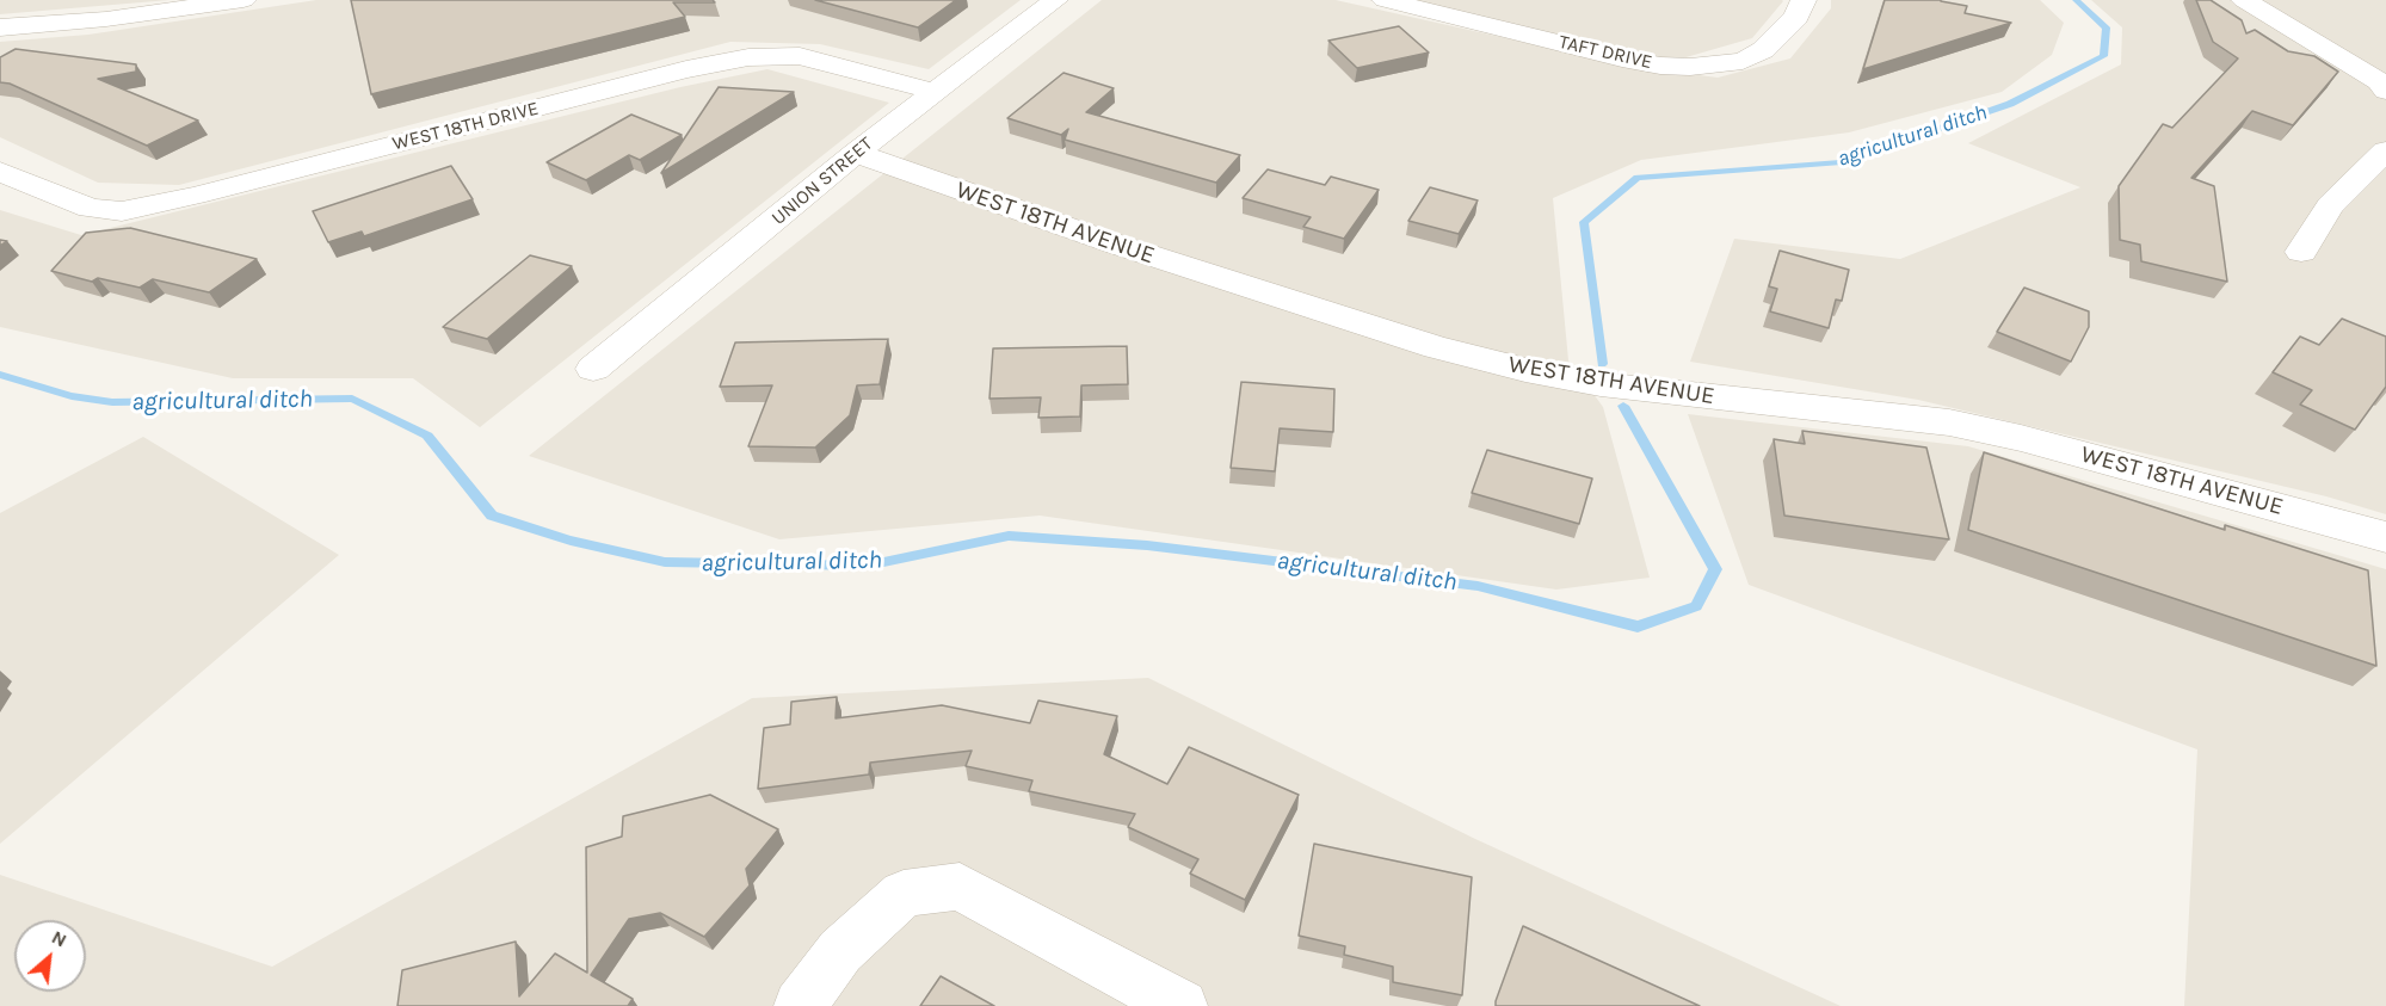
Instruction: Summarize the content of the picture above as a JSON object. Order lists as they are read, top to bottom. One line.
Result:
{"streets":{"street":["TAFT DRIVE","WEST 18TH DRIVE","UNION STREET","WEST 18TH AVENUE"]},"crossings":[["WEST 18TH DRIVE","UNION STREET"],["UNION STREET","WEST 18TH AVENUE"]],"water":["agricultural ditch"],"north":"top right"}
